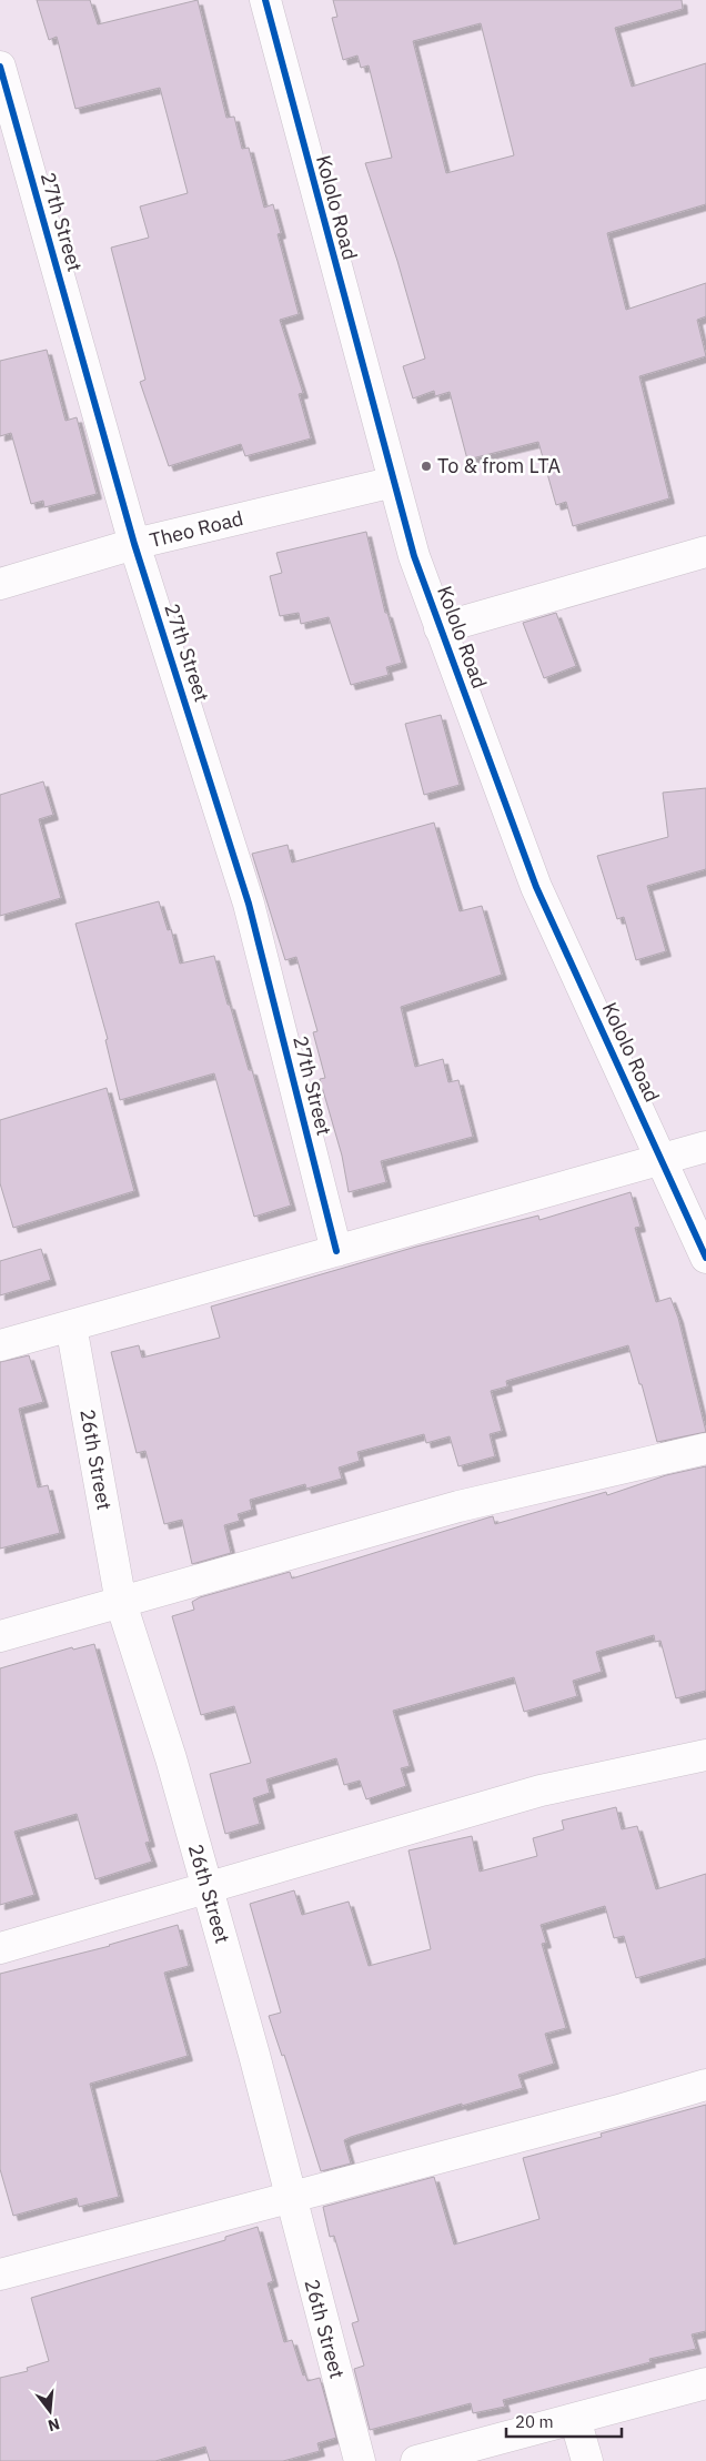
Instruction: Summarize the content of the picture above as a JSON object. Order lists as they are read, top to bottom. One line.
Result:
{"streets":{"street":["Kololo Road","27th Street","Theo Road","26th Street"]},"crossings":[["Kololo Road","Theo Road"],["27th Street","Theo Road"]],"places":["To & from LTA"],"scale_bar":"20 m","north":"bottom"}
